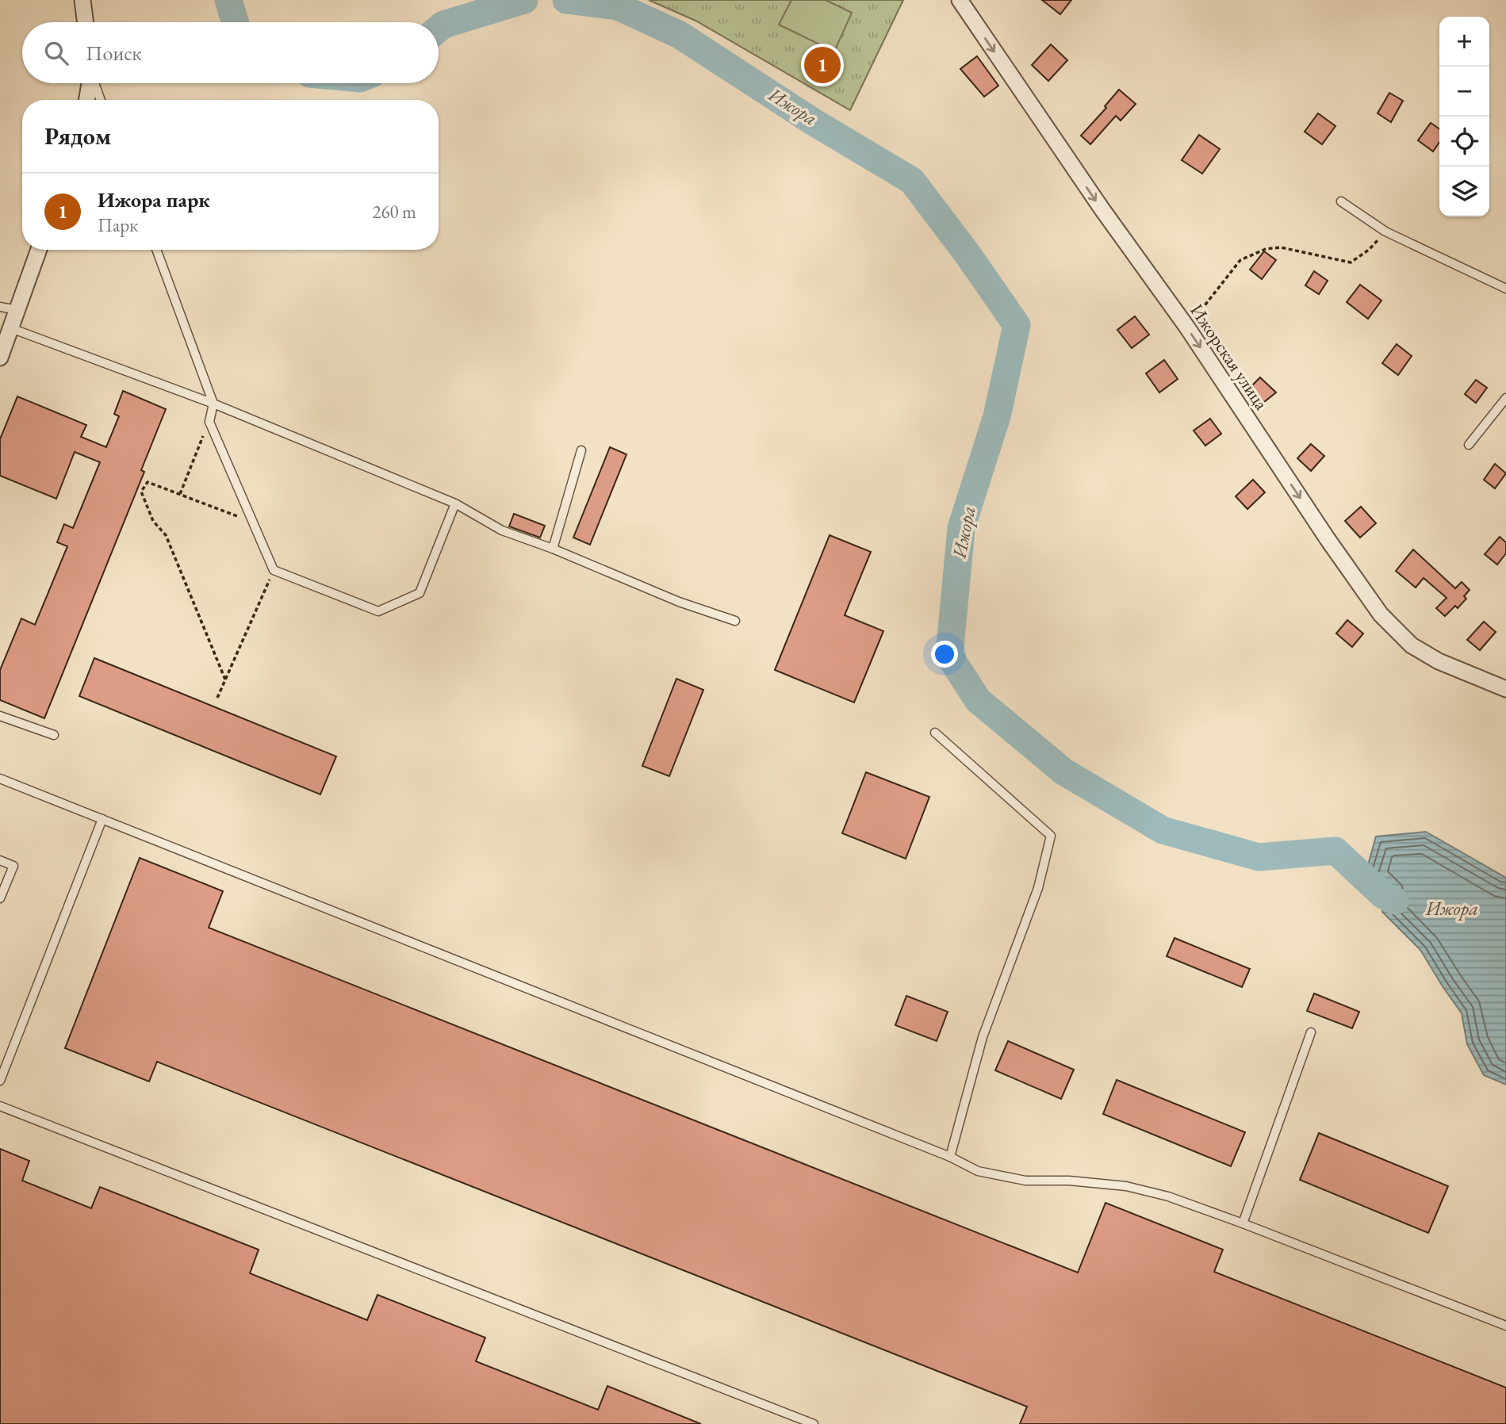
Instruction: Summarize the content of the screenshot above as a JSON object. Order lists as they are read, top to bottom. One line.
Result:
{"streets":{"street":["Ижорская улица"]},"one_way":["Ижорская улица"],"water":["Ижора"],"page":{"map_buttons":["+","−"],"search":"Поиск","pins":"1","heading":"Рядом","list":[{"mark":"1","name":"Ижора парк","note":"Парк","value":"260 m"}]}}
